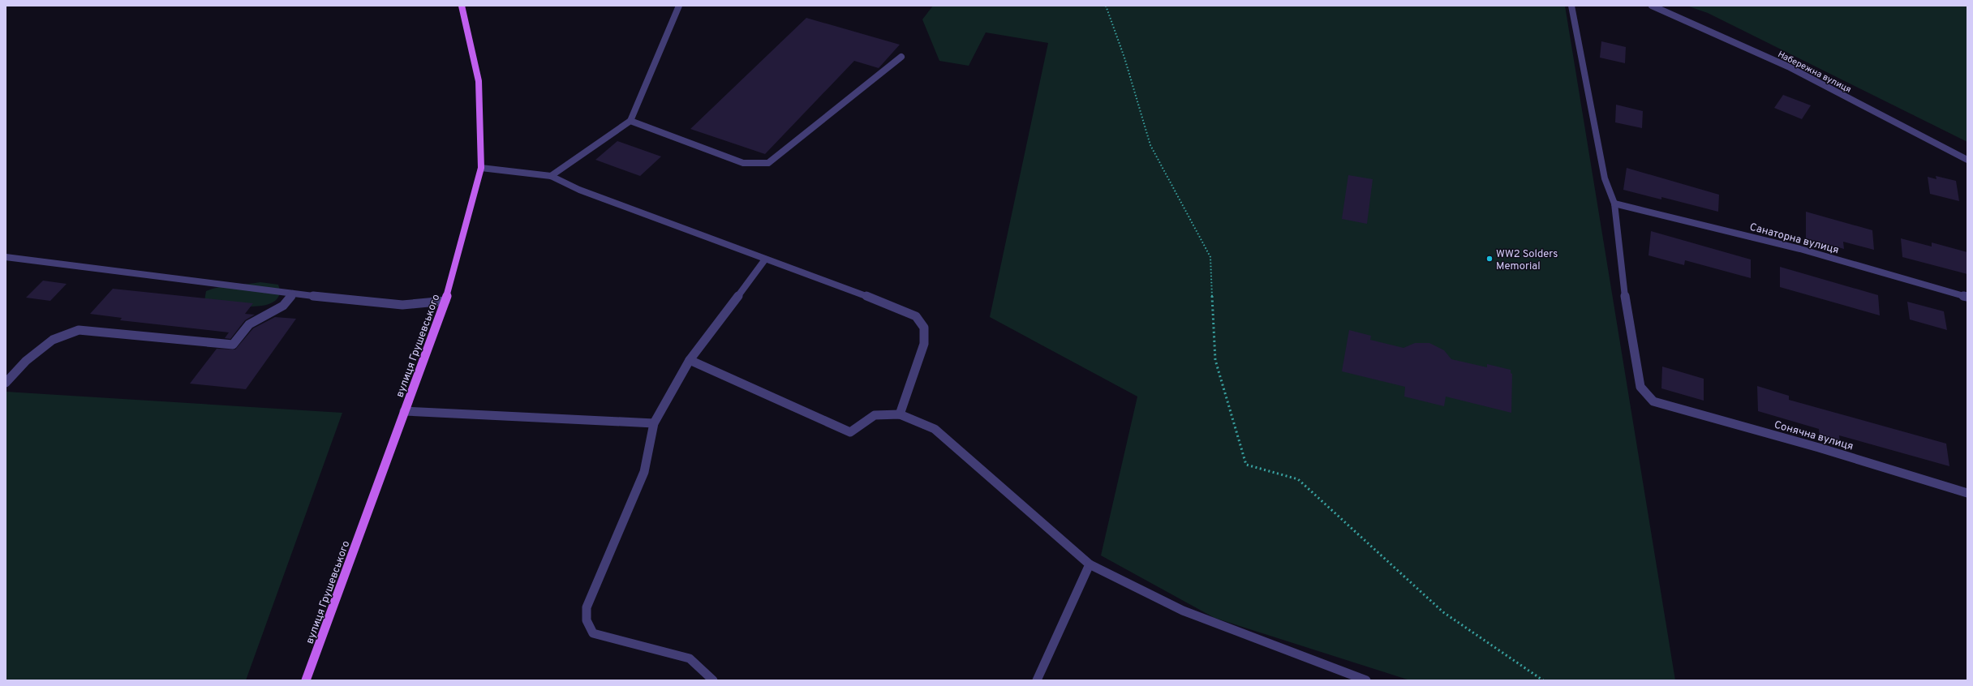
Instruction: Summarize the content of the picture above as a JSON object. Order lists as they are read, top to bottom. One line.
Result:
{"streets":{"main road":["вулиця Грушевського"],"street":["Набережна вулиця","Санаторна вулиця","Сонячна вулиця"]},"crossings":[["Санаторна вулиця","Сонячна вулиця"]],"places":["WW2 Solders Memorial"]}
